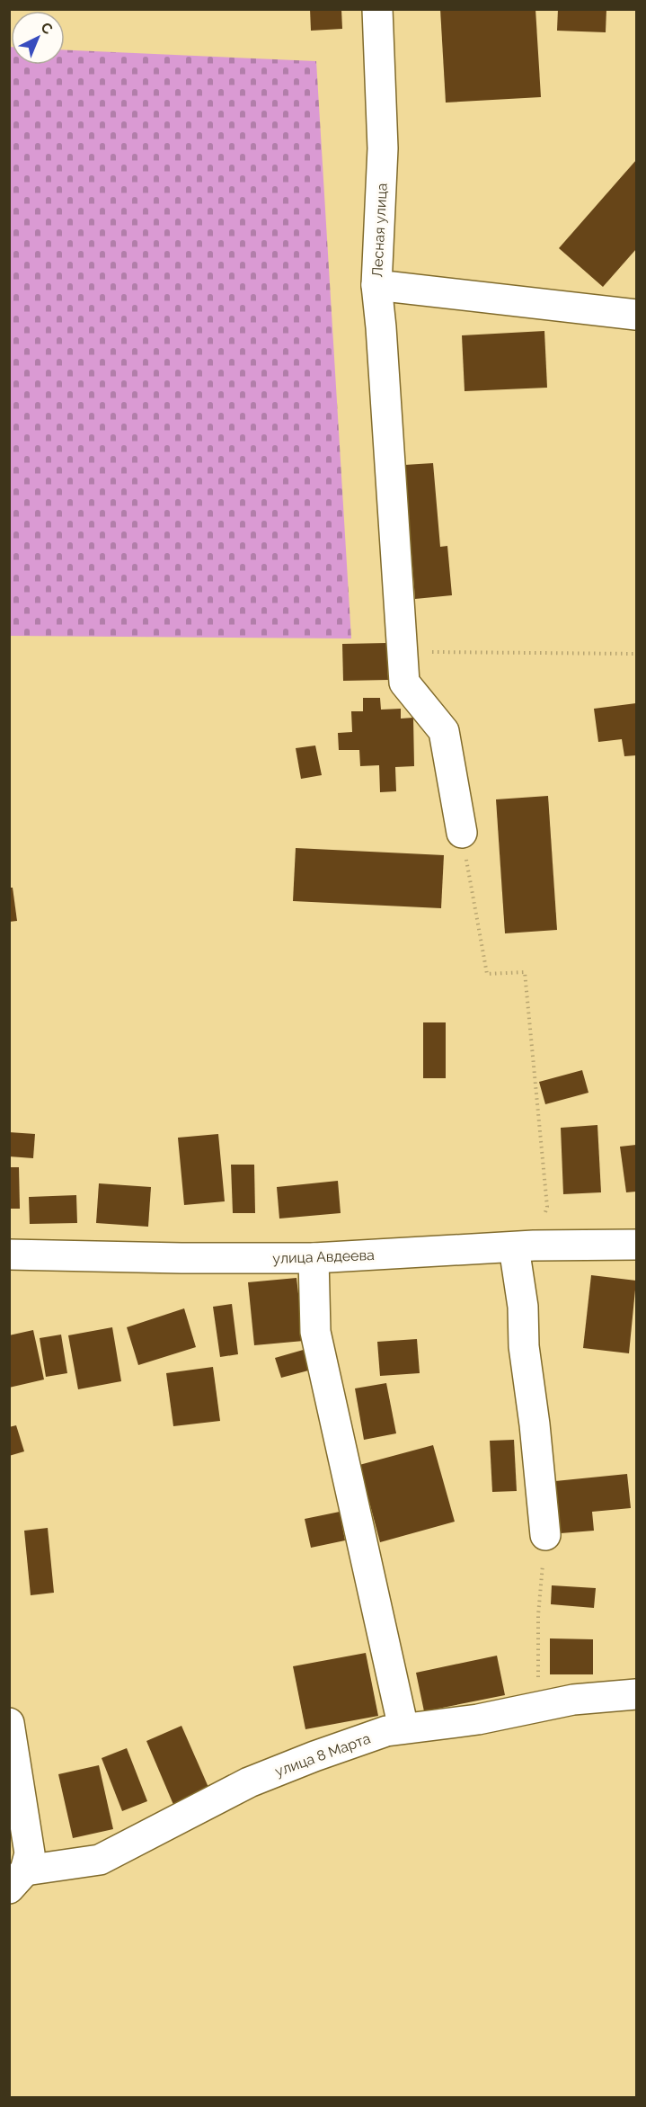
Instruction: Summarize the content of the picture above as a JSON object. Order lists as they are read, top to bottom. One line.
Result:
{"streets":{"street":["Лесная улица","улица Авдеева","улица 8 Марта"]},"north":"top right"}
